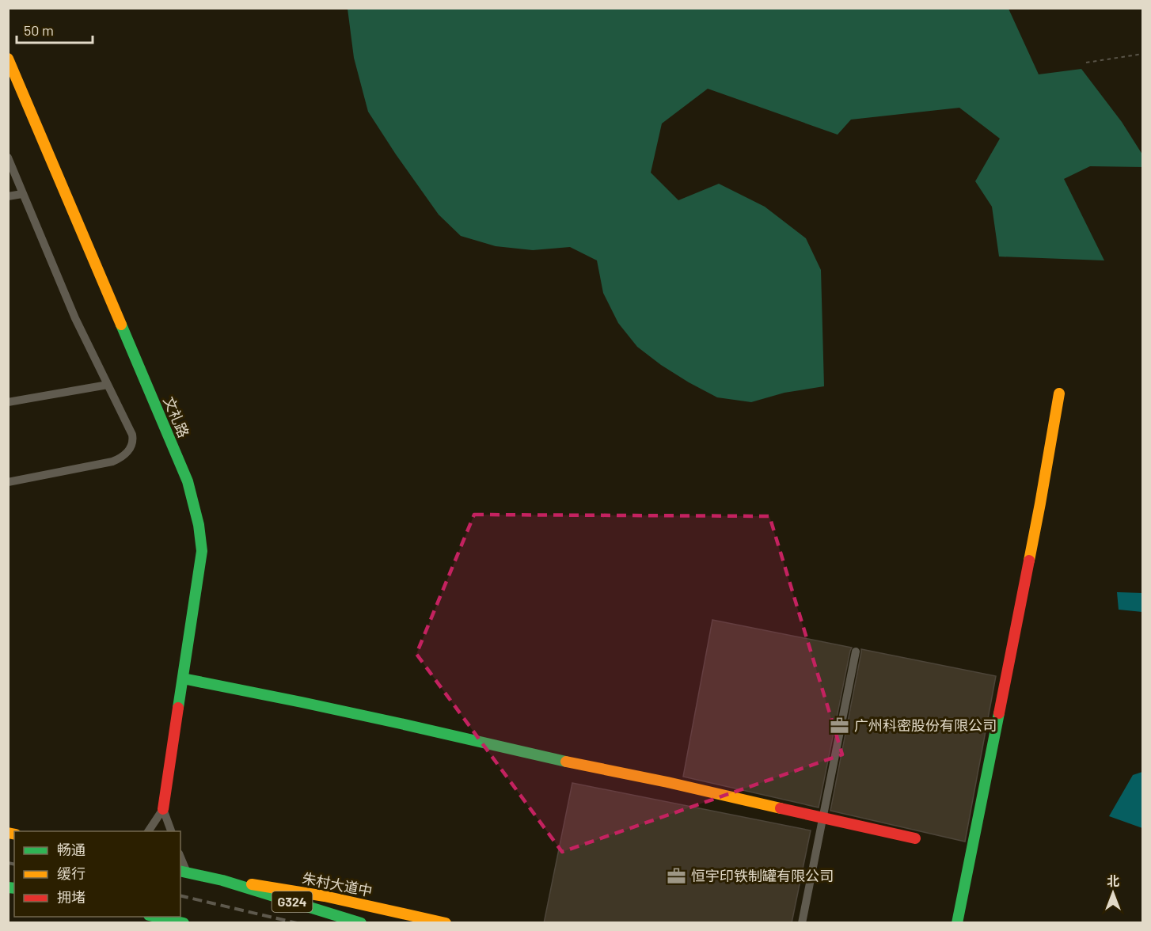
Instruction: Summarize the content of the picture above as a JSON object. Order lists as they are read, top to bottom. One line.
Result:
{"streets":{"main road":["文礼路","朱村大道中","G324"]},"places":{"office":["广州科密股份有限公司","恒宇印铁制罐有限公司"]},"legend":["畅通","缓行","拥堵"],"scale_bar":"50 m","north":"top"}
